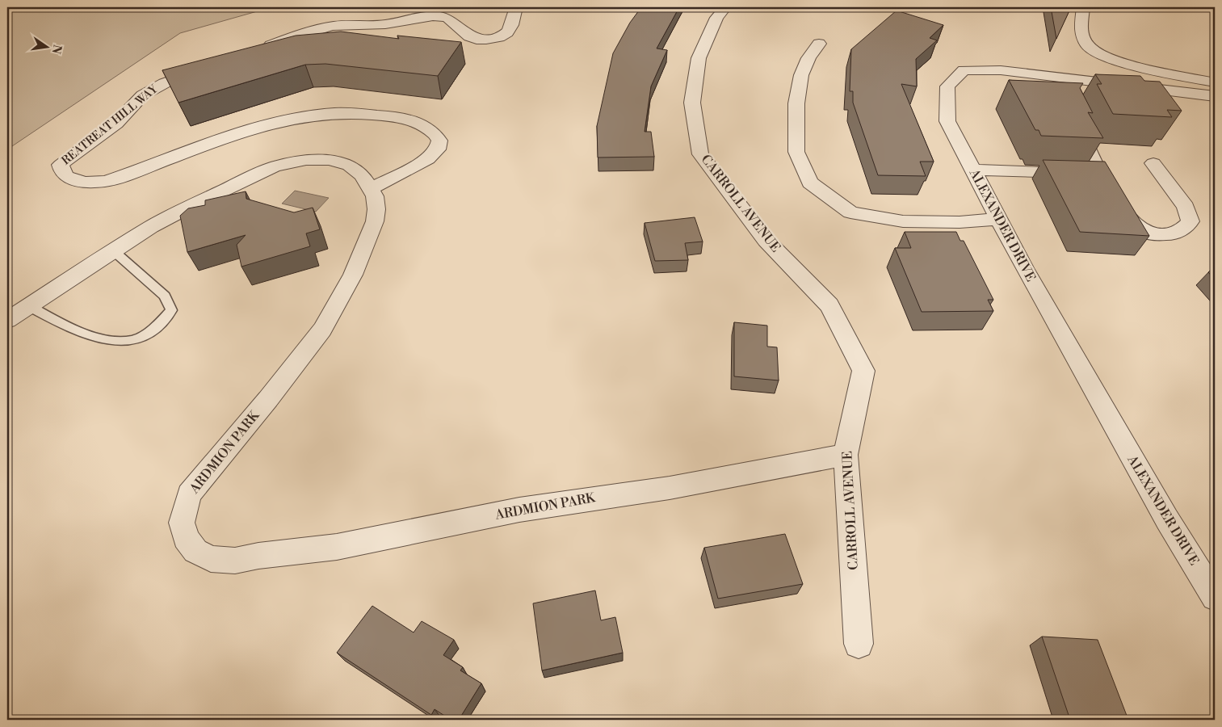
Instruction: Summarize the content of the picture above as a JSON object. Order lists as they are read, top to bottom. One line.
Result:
{"streets":{"street":["REATREAT HILL WAY","CARROLL AVENUE","ALEXANDER DRIVE","ARDMION PARK"]},"crossings":[["REATREAT HILL WAY","ARDMION PARK"],["CARROLL AVENUE","ARDMION PARK"]],"north":"right"}
